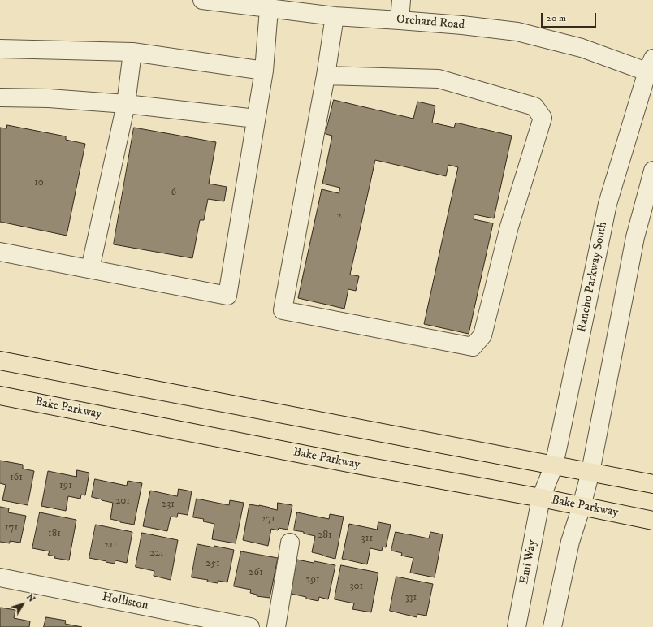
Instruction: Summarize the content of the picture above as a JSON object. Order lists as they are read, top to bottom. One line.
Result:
{"streets":{"main road":["Bake Parkway"],"street":["Orchard Road","Rancho Parkway South","Emi Way","Holliston"]},"crossings":[["Orchard Road","Rancho Parkway South"],["Rancho Parkway South","Bake Parkway"],["Rancho Parkway South","Emi Way"],["Bake Parkway","Emi Way"]],"house_numbers":["10","6","2","161","191","201","231","271","171","181","281","311","211","221","251","261","291","301","331"],"scale_bar":"20 m","north":"top right"}
